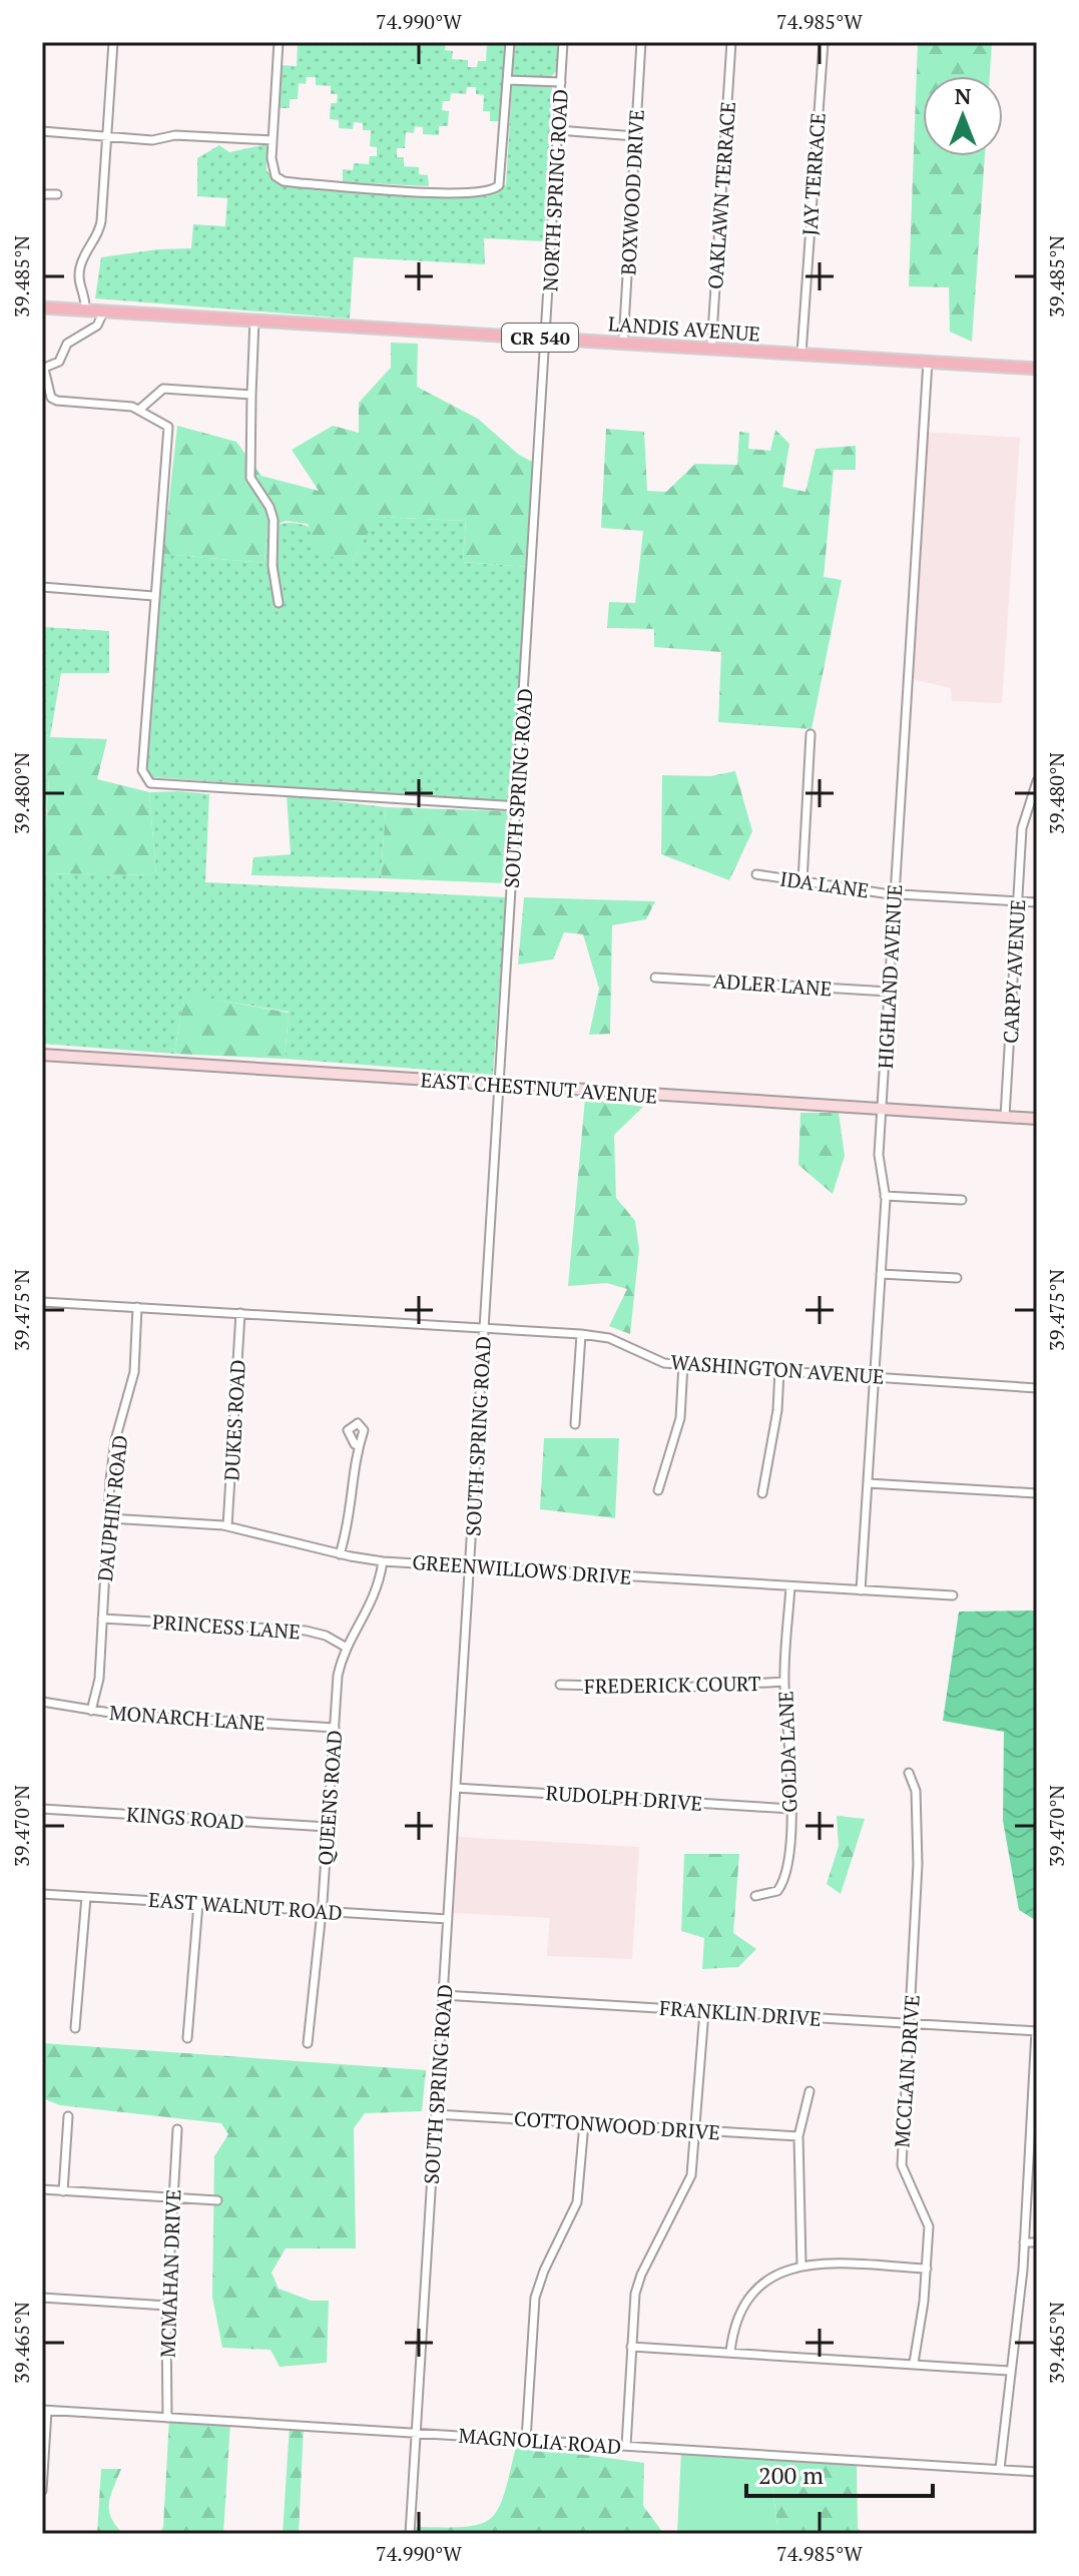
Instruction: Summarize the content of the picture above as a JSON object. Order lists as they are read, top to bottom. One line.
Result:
{"streets":{"main road":["LANDIS AVENUE","CR 540"],"street":["JAY TERRACE","NORTH SPRING ROAD","BOXWOOD DRIVE","OAKLAWN TERRACE","SOUTH SPRING ROAD","IDA LANE","CARPY AVENUE","HIGHLAND AVENUE","ADLER LANE","EAST CHESTNUT AVENUE","WASHINGTON AVENUE","DUKES ROAD","DAUPHIN ROAD","GREENWILLOWS DRIVE","PRINCESS LANE","FREDERICK COURT","MONARCH LANE","GOLDA LANE","QUEENS ROAD","RUDOLPH DRIVE","KINGS ROAD","EAST WALNUT ROAD","FRANKLIN DRIVE","MCCLAIN DRIVE","COTTONWOOD DRIVE","MCMAHAN DRIVE","MAGNOLIA ROAD"]},"crossings":[["JAY TERRACE","LANDIS AVENUE"],["NORTH SPRING ROAD","LANDIS AVENUE"],["NORTH SPRING ROAD","SOUTH SPRING ROAD"],["BOXWOOD DRIVE","LANDIS AVENUE"],["OAKLAWN TERRACE","LANDIS AVENUE"],["LANDIS AVENUE","SOUTH SPRING ROAD"],["LANDIS AVENUE","HIGHLAND AVENUE"],["SOUTH SPRING ROAD","EAST CHESTNUT AVENUE"],["SOUTH SPRING ROAD","WASHINGTON AVENUE"],["SOUTH SPRING ROAD","GREENWILLOWS DRIVE"],["SOUTH SPRING ROAD","RUDOLPH DRIVE"],["SOUTH SPRING ROAD","EAST WALNUT ROAD"],["SOUTH SPRING ROAD","FRANKLIN DRIVE"],["SOUTH SPRING ROAD","COTTONWOOD DRIVE"],["SOUTH SPRING ROAD","MAGNOLIA ROAD"],["IDA LANE","CARPY AVENUE"],["IDA LANE","HIGHLAND AVENUE"],["CARPY AVENUE","EAST CHESTNUT AVENUE"],["HIGHLAND AVENUE","ADLER LANE"],["HIGHLAND AVENUE","EAST CHESTNUT AVENUE"],["HIGHLAND AVENUE","WASHINGTON AVENUE"],["HIGHLAND AVENUE","GREENWILLOWS DRIVE"],["WASHINGTON AVENUE","DUKES ROAD"],["WASHINGTON AVENUE","DAUPHIN ROAD"],["DUKES ROAD","GREENWILLOWS DRIVE"],["DAUPHIN ROAD","GREENWILLOWS DRIVE"],["DAUPHIN ROAD","PRINCESS LANE"],["DAUPHIN ROAD","MONARCH LANE"],["GREENWILLOWS DRIVE","GOLDA LANE"],["GREENWILLOWS DRIVE","QUEENS ROAD"],["PRINCESS LANE","QUEENS ROAD"],["FREDERICK COURT","GOLDA LANE"],["MONARCH LANE","QUEENS ROAD"],["GOLDA LANE","RUDOLPH DRIVE"],["QUEENS ROAD","KINGS ROAD"],["QUEENS ROAD","EAST WALNUT ROAD"],["FRANKLIN DRIVE","MCCLAIN DRIVE"],["MCMAHAN DRIVE","MAGNOLIA ROAD"]],"scale_bar":"200 m","north":"top","coordinates":["74.990°W","74.985°W","39.485°N","39.480°N","39.475°N","39.470°N","39.465°N"]}
